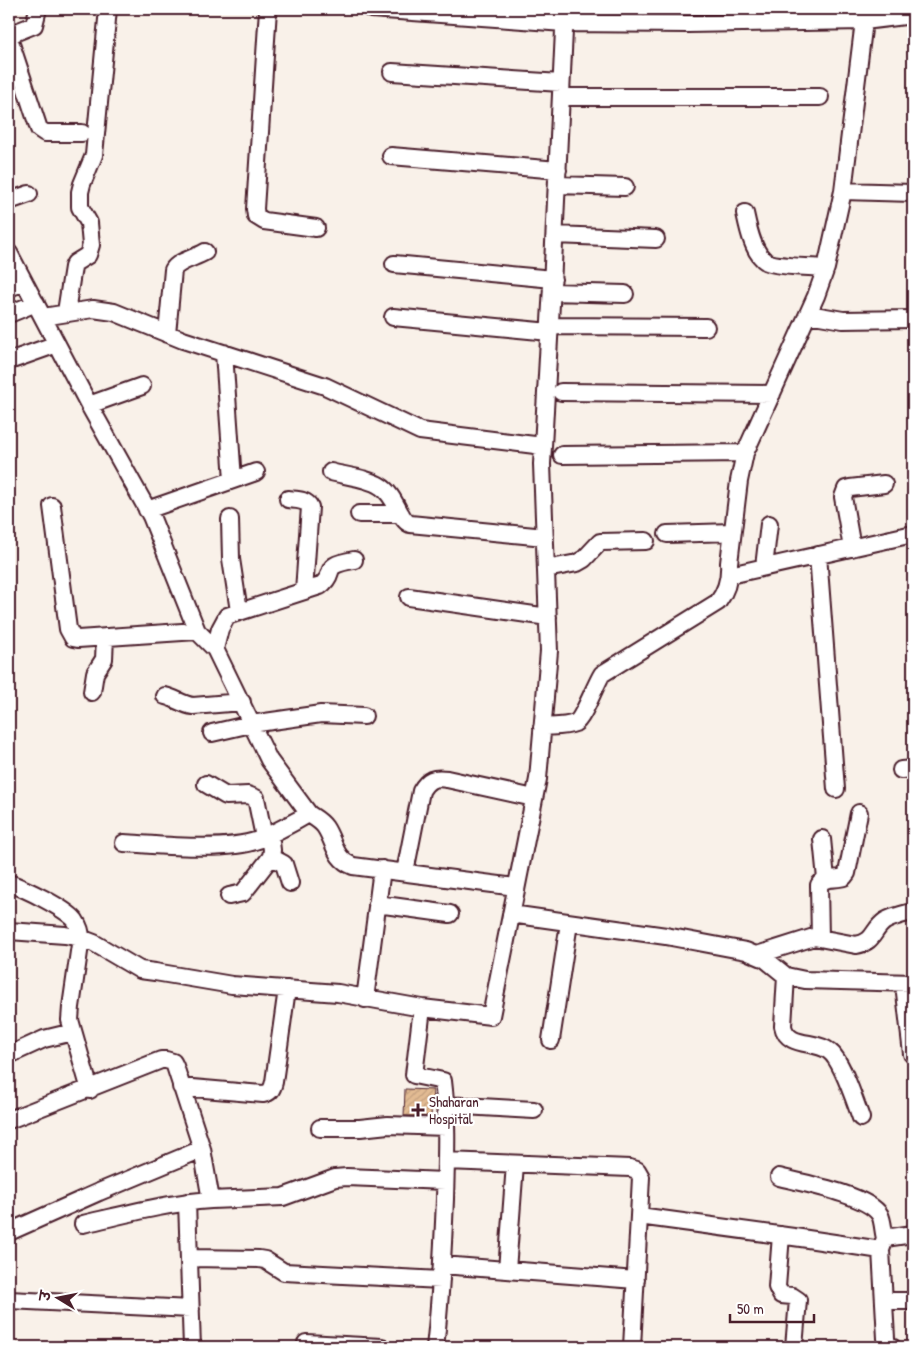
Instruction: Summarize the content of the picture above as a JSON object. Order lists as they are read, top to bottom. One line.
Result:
{"places":{"health":["Shaharan Hospital"]},"scale_bar":"50 m","north":"left"}
